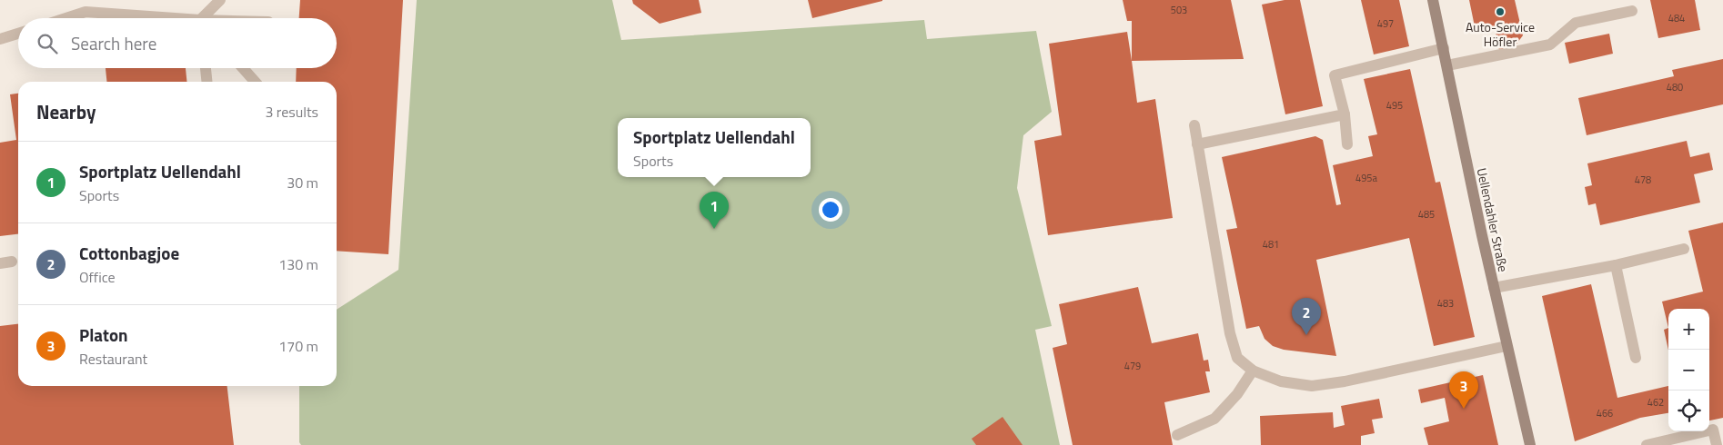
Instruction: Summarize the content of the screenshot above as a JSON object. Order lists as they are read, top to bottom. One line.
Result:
{"streets":{"main road":["Uellendahler Straße"]},"places":["Auto-Service Höfler"],"house_numbers":["503","484","497","480","495","495a","478","485","481","483","479","462","466"],"page":{"search":"Search here","heading":["Nearby","3 results"],"popup":["Sportplatz Uellendahl","Sports"],"list":[{"mark":"1","name":"Sportplatz Uellendahl","note":"Sports","value":"30 m"},{"mark":"2","name":"Cottonbagjoe","note":"Office","value":"130 m"},{"mark":"3","name":"Platon","note":"Restaurant","value":"170 m"}],"pins":["1","2","3"],"map_buttons":["+","−"]}}
